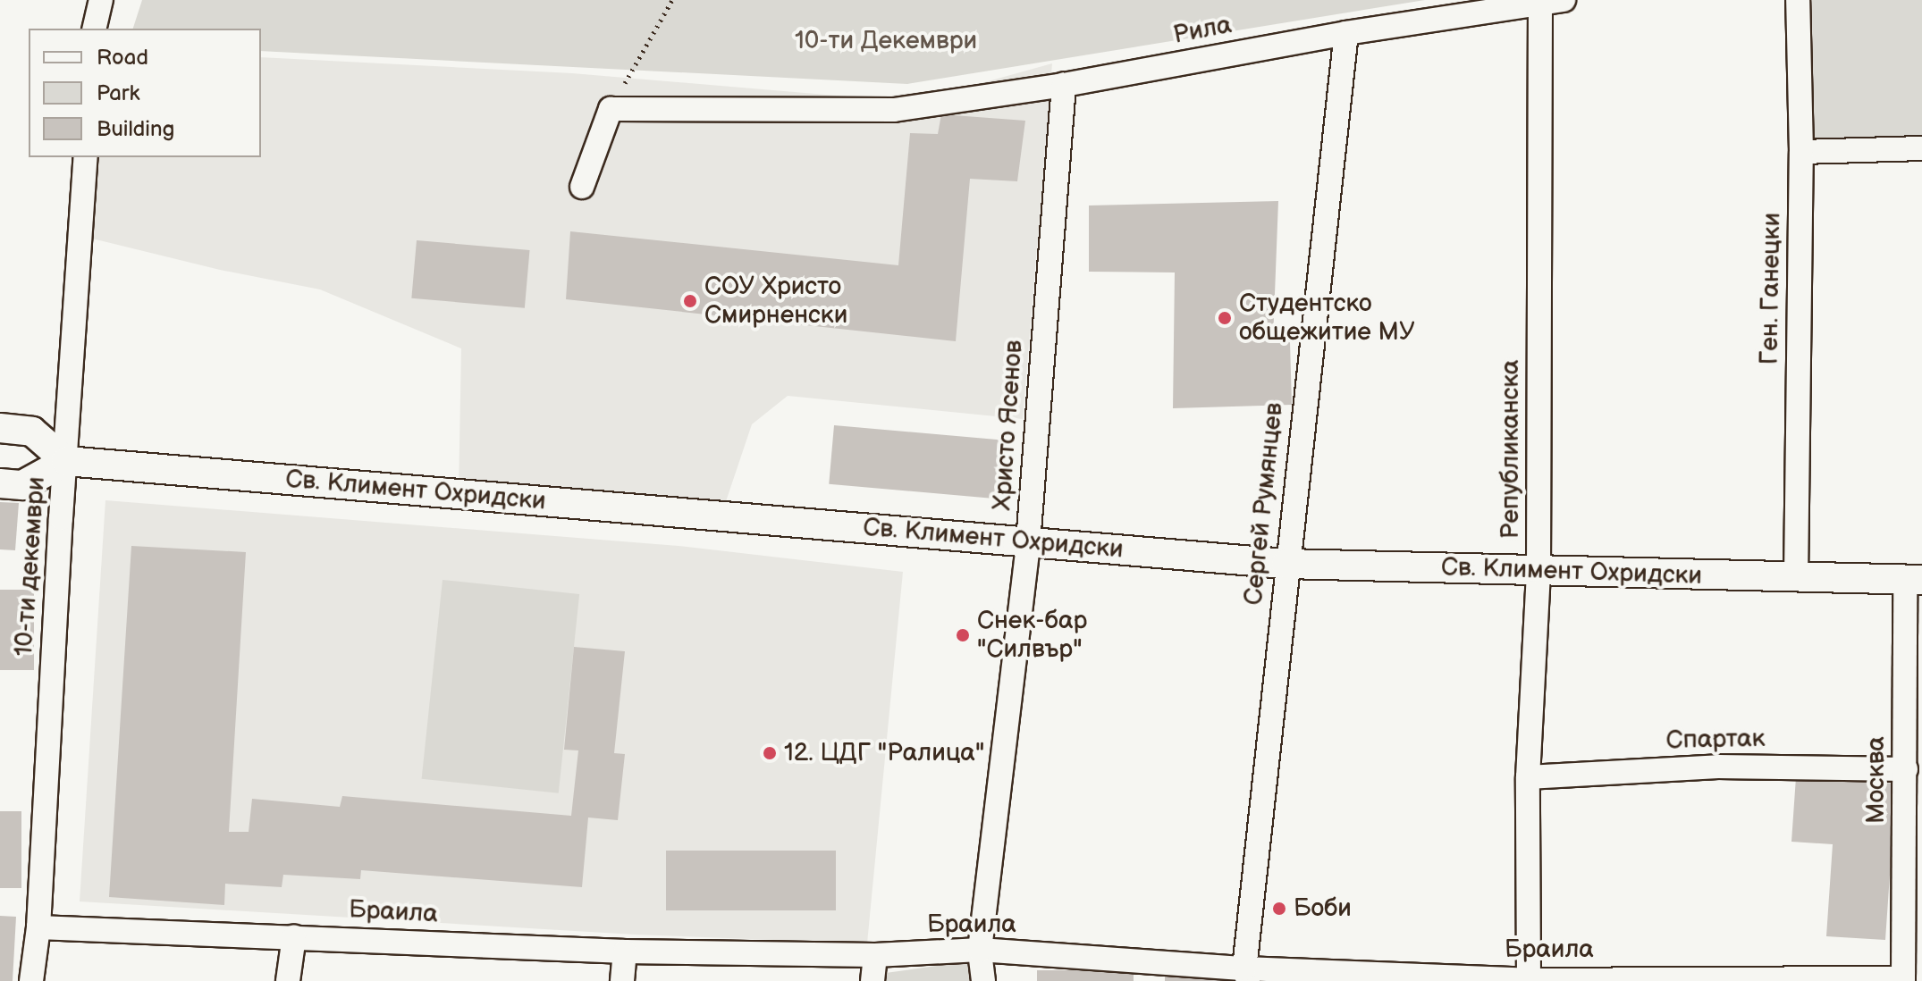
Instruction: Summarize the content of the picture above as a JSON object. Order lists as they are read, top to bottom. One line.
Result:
{"streets":{"street":["Рила","Ген. Ганецки","Христо Ясенов","Републиканска","Св. Климент Охридски","Сергей Румянцев","10-ти декември","Спартак","Москва","Браила"]},"crossings":[["Рила","Христо Ясенов"],["Рила","Републиканска"],["Рила","Сергей Румянцев"],["Ген. Ганецки","Св. Климент Охридски"],["Христо Ясенов","Св. Климент Охридски"],["Христо Ясенов","Браила"],["Републиканска","Св. Климент Охридски"],["Републиканска","Спартак"],["Републиканска","Браила"],["Св. Климент Охридски","Сергей Румянцев"],["Св. Климент Охридски","10-ти декември"],["Св. Климент Охридски","Москва"],["Сергей Румянцев","Браила"],["10-ти декември","Браила"],["Спартак","Москва"],["Москва","Браила"]],"parks":["10-ти Декември"],"places":["СОУ Христо Смирненски","Студентско общежитие МУ","Снек-бар \"Силвър\"","12. ЦДГ \"Ралица\"","Боби"],"legend":["Road","Park","Building"]}
